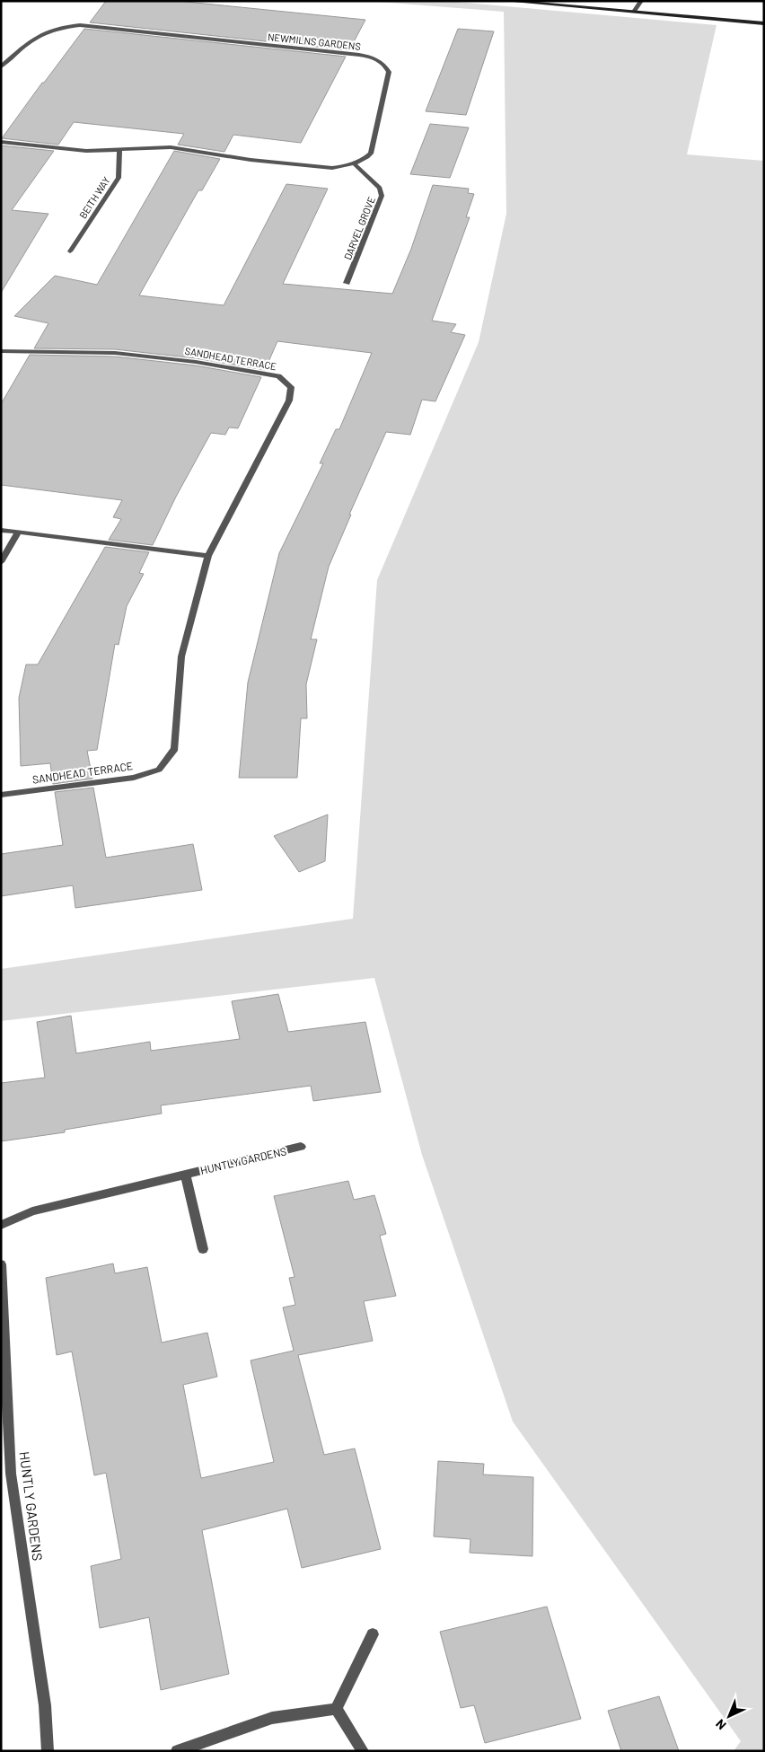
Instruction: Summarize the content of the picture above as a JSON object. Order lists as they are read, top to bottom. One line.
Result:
{"streets":{"street":["NEWMILNS GARDENS","BEITH WAY","DARVEL GROVE","SANDHEAD TERRACE","HUNTLY GARDENS"]},"crossings":[["NEWMILNS GARDENS","BEITH WAY"],["NEWMILNS GARDENS","DARVEL GROVE"]],"north":"bottom left"}
